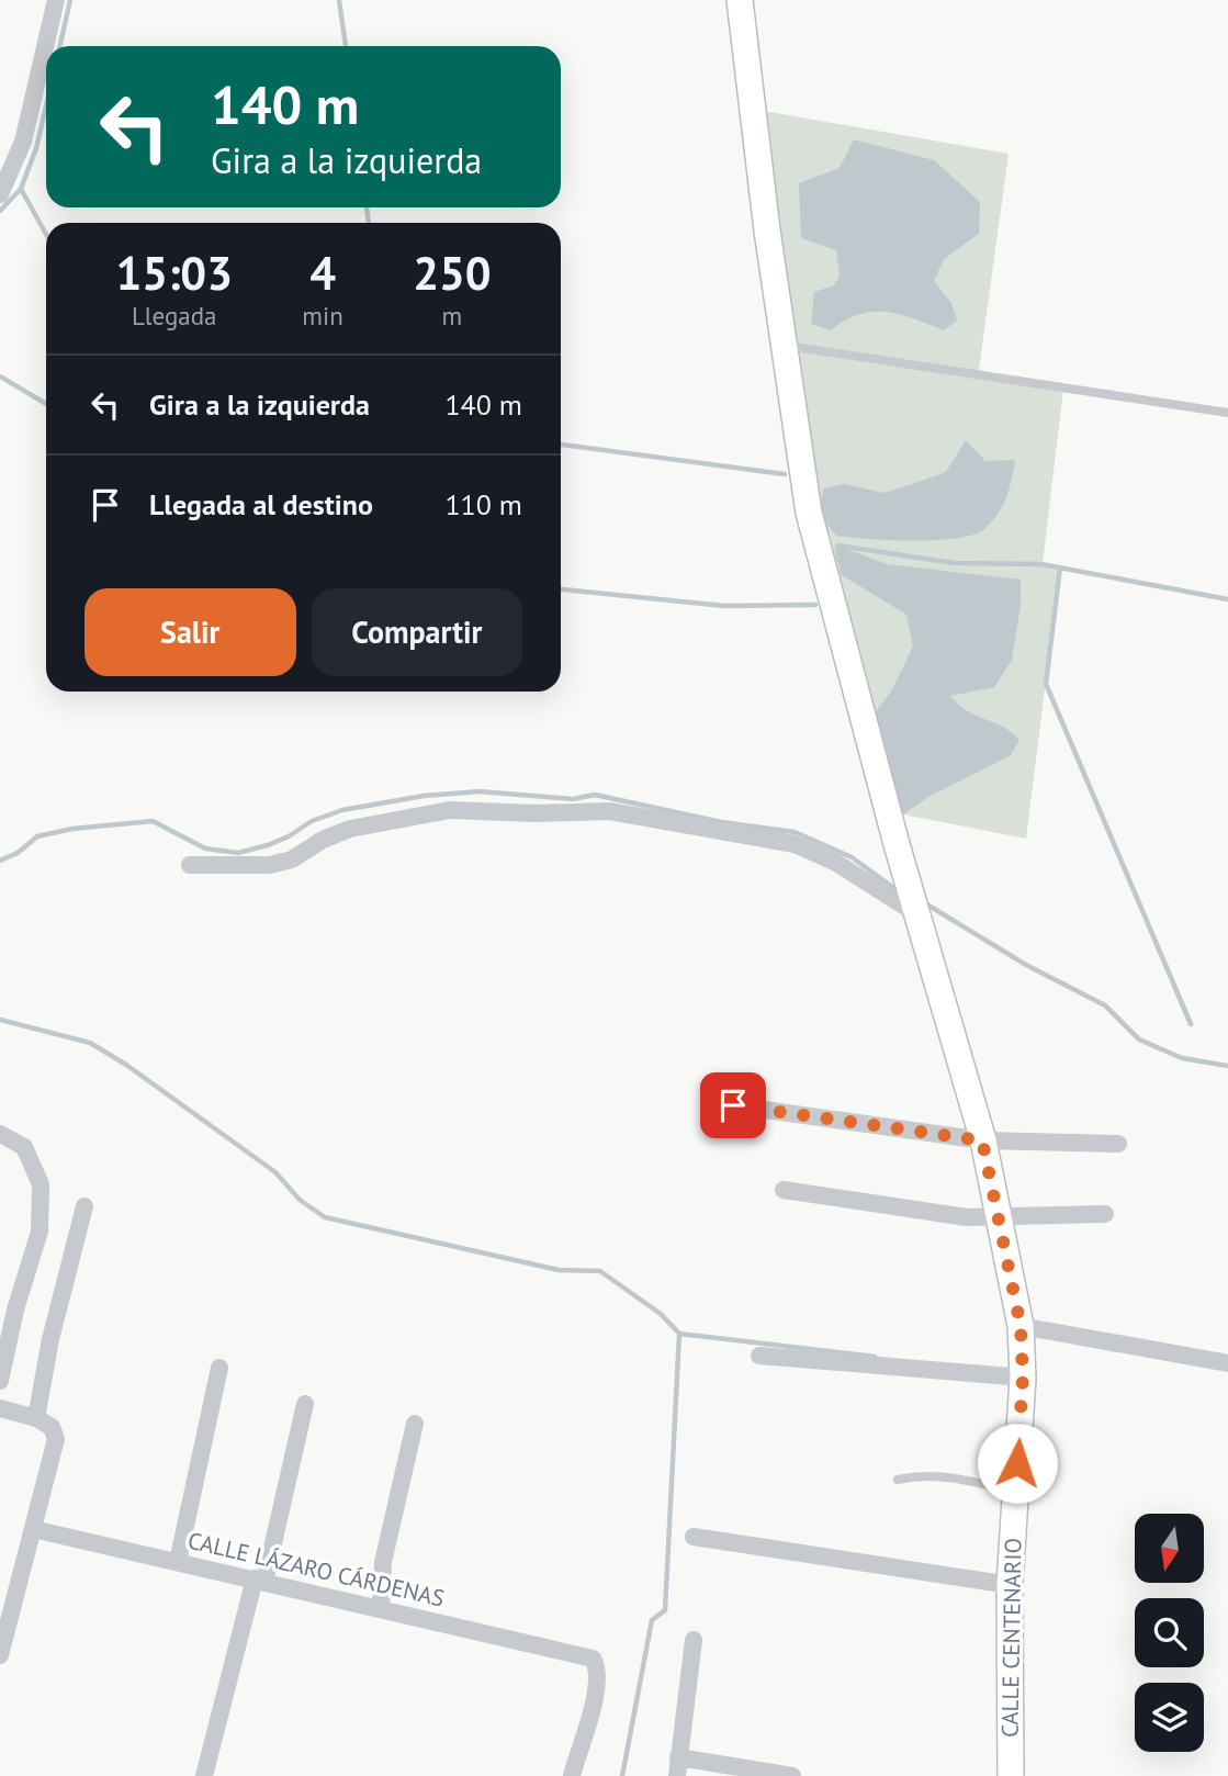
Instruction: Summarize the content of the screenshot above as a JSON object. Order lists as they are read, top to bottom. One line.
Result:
{"streets":{"street":["CALLE LÁZARO CÁRDENAS","CALLE CENTENARIO"]},"north":"bottom","page":{"turn":["140 m","Gira a la izquierda"],"eta":["15:03","Llegada","4","min","250","m"],"list":[{"name":"Gira a la izquierda","value":"140 m"},{"name":"Llegada al destino","value":"110 m"}],"buttons":["Salir","Compartir"]}}
